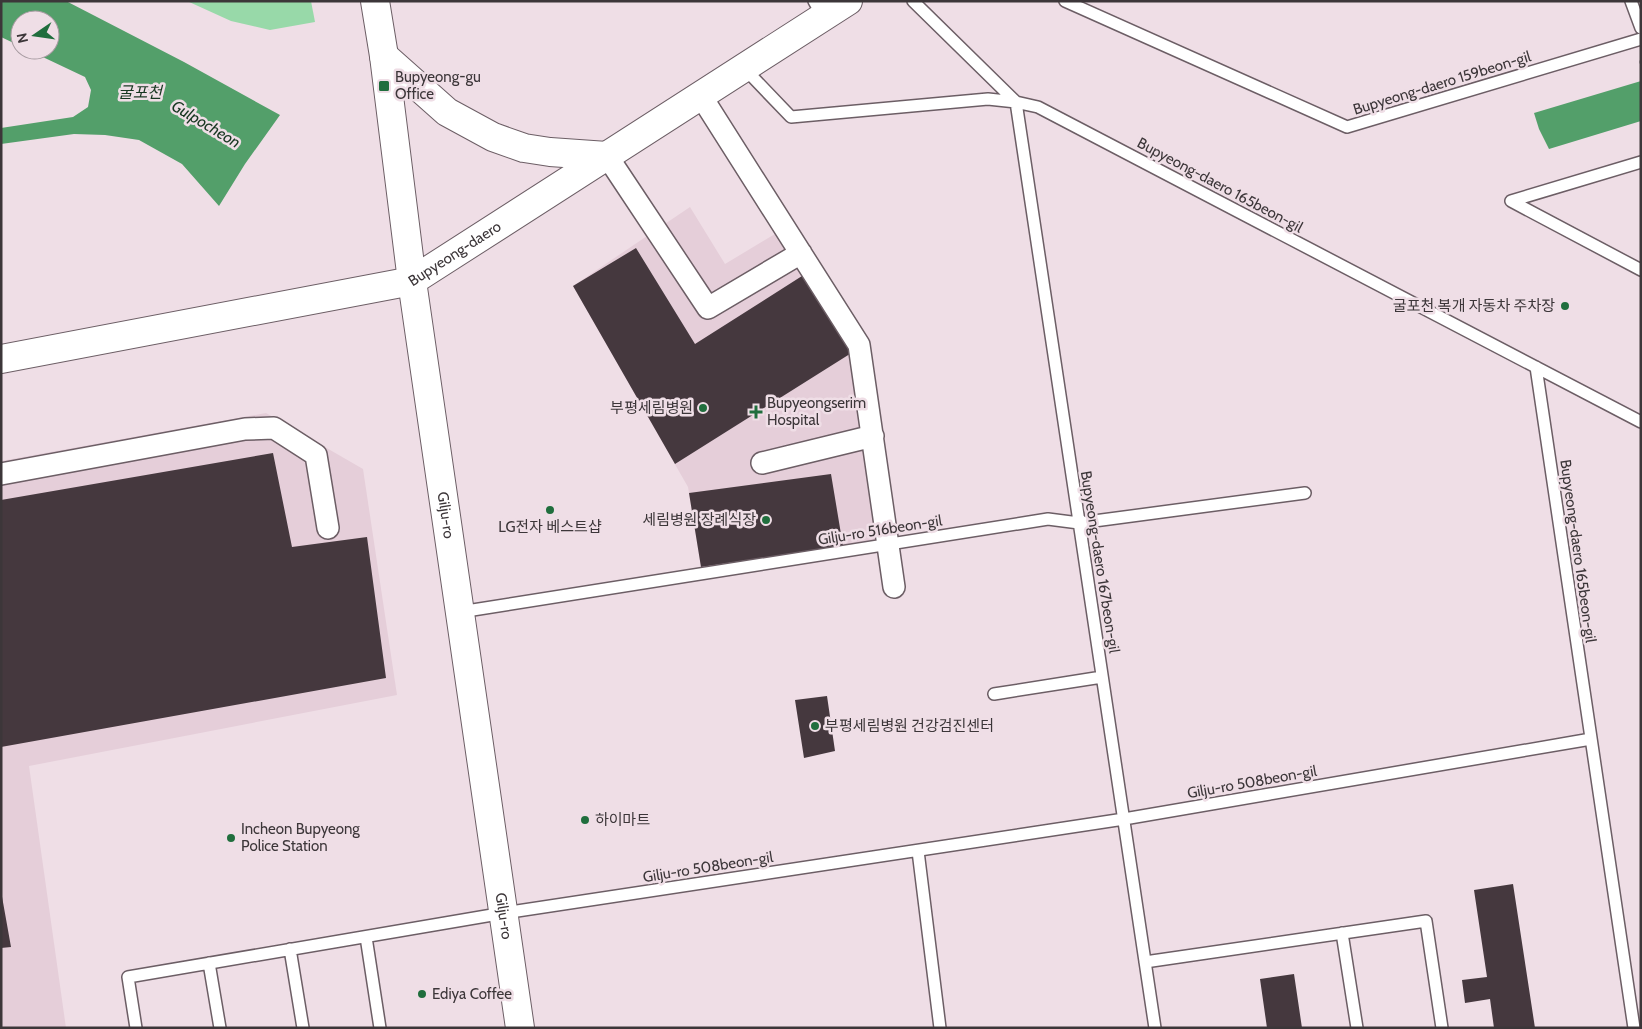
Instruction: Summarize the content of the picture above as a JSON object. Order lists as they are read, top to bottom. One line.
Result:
{"streets":{"main road":["Bupyeong-daero","Gilju-ro"],"lane":["Bupyeong-daero 159beon-gil","Bupyeong-daero 165beon-gil","Gilju-ro 516beon-gil","Bupyeong-daero 167beon-gil","Gilju-ro 508beon-gil"]},"crossings":[["Bupyeong-daero 165beon-gil","Bupyeong-daero 167beon-gil"],["Bupyeong-daero 165beon-gil","Gilju-ro 508beon-gil"],["Bupyeong-daero","Gilju-ro"],["Gilju-ro","Gilju-ro 516beon-gil"],["Gilju-ro","Gilju-ro 508beon-gil"],["Gilju-ro 516beon-gil","Bupyeong-daero 167beon-gil"],["Bupyeong-daero 167beon-gil","Gilju-ro 508beon-gil"]],"water":["굴포천","Gulpocheon"],"places":{"transit":["Bupyeong-gu Office"],"other":["굴포천 복개 자동차 주차장","부평세림병원","LG전자 베스트샵","세림병원 장례식장","부평세림병원 건강검진센터","하이마트","Incheon Bupyeong Police Station","Ediya Coffee"],"health":["Bupyeongserim Hospital"]},"north":"left"}
